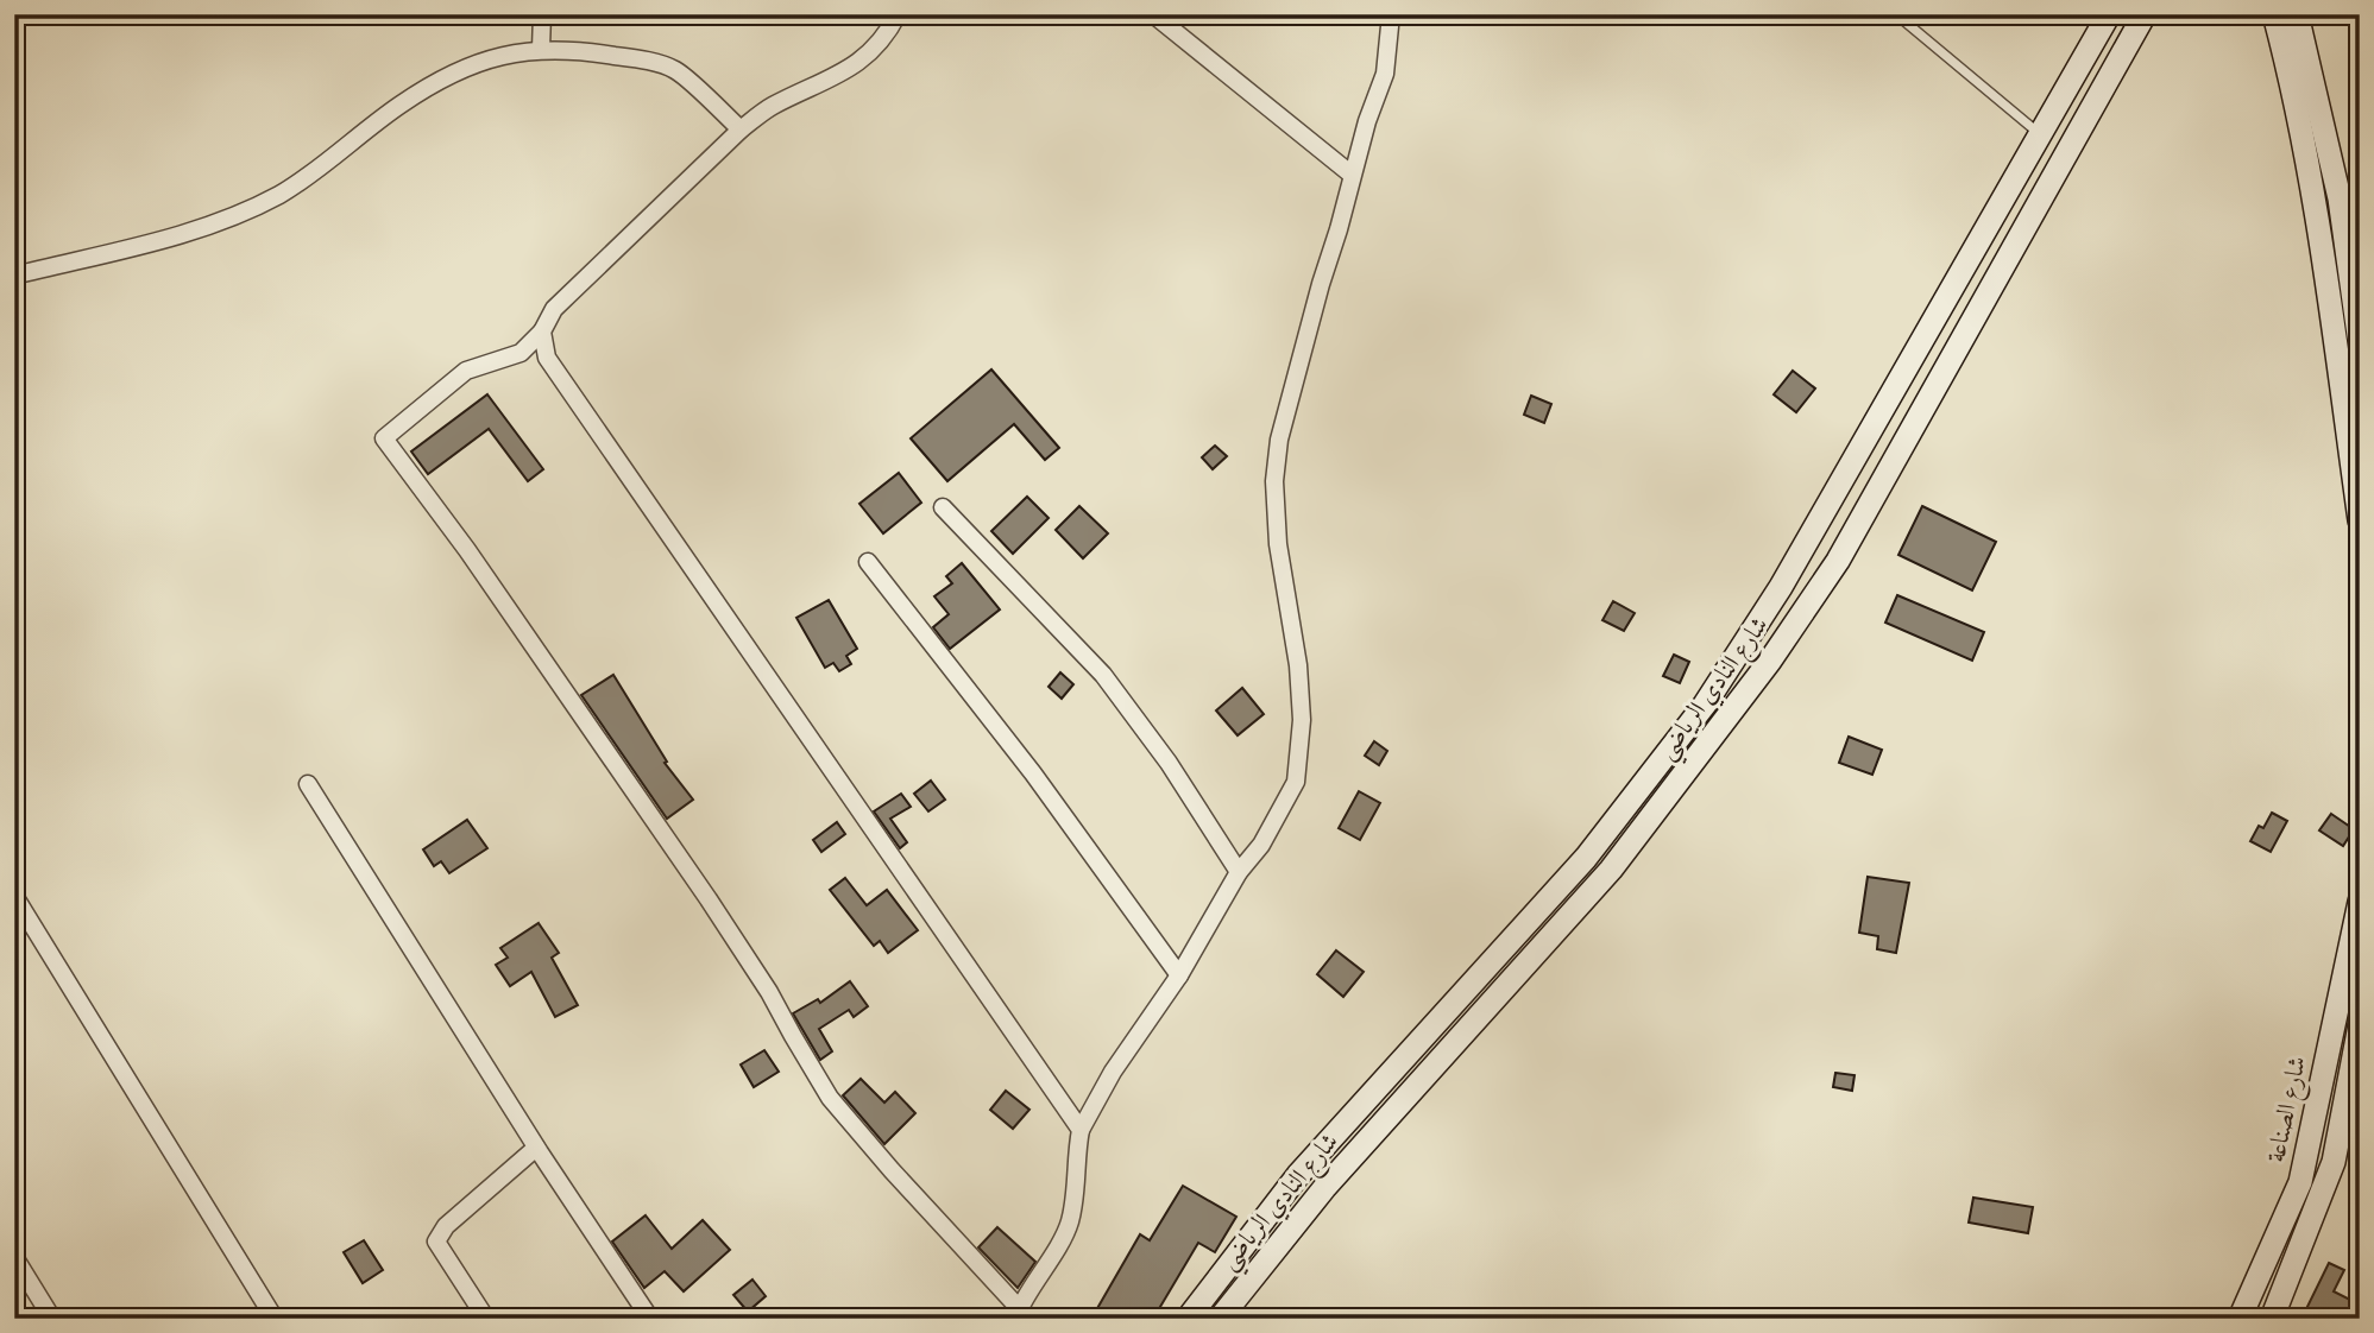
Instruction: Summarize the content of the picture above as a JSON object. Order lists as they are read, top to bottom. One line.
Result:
{"streets":{"main road":["شارع النادي الرياضي","شارع الصناعة"]}}
